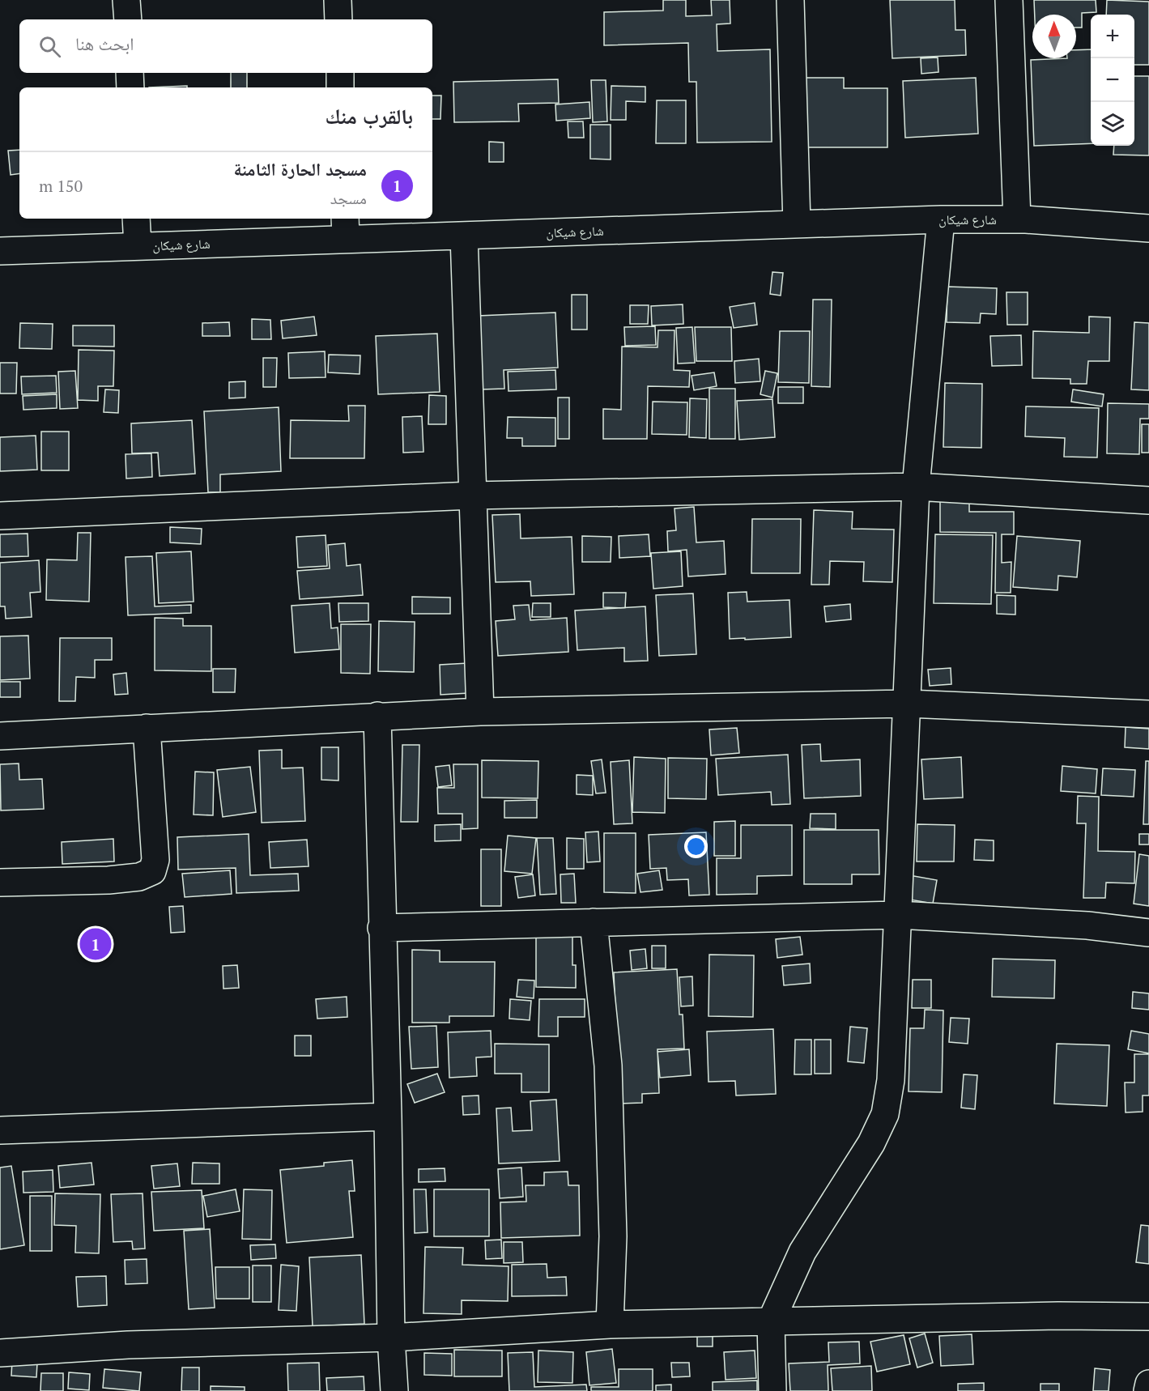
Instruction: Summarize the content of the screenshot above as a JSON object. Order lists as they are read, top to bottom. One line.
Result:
{"streets":{"street":["شارع شيكان"]},"north":"top","page":{"map_buttons":["+","−"],"search":"ابحث هنا","heading":"بالقرب منك","list":[{"mark":"1","name":"مسجد الحارة الثامنة","note":"مسجد","value":"150 m"}],"pins":"1"}}
